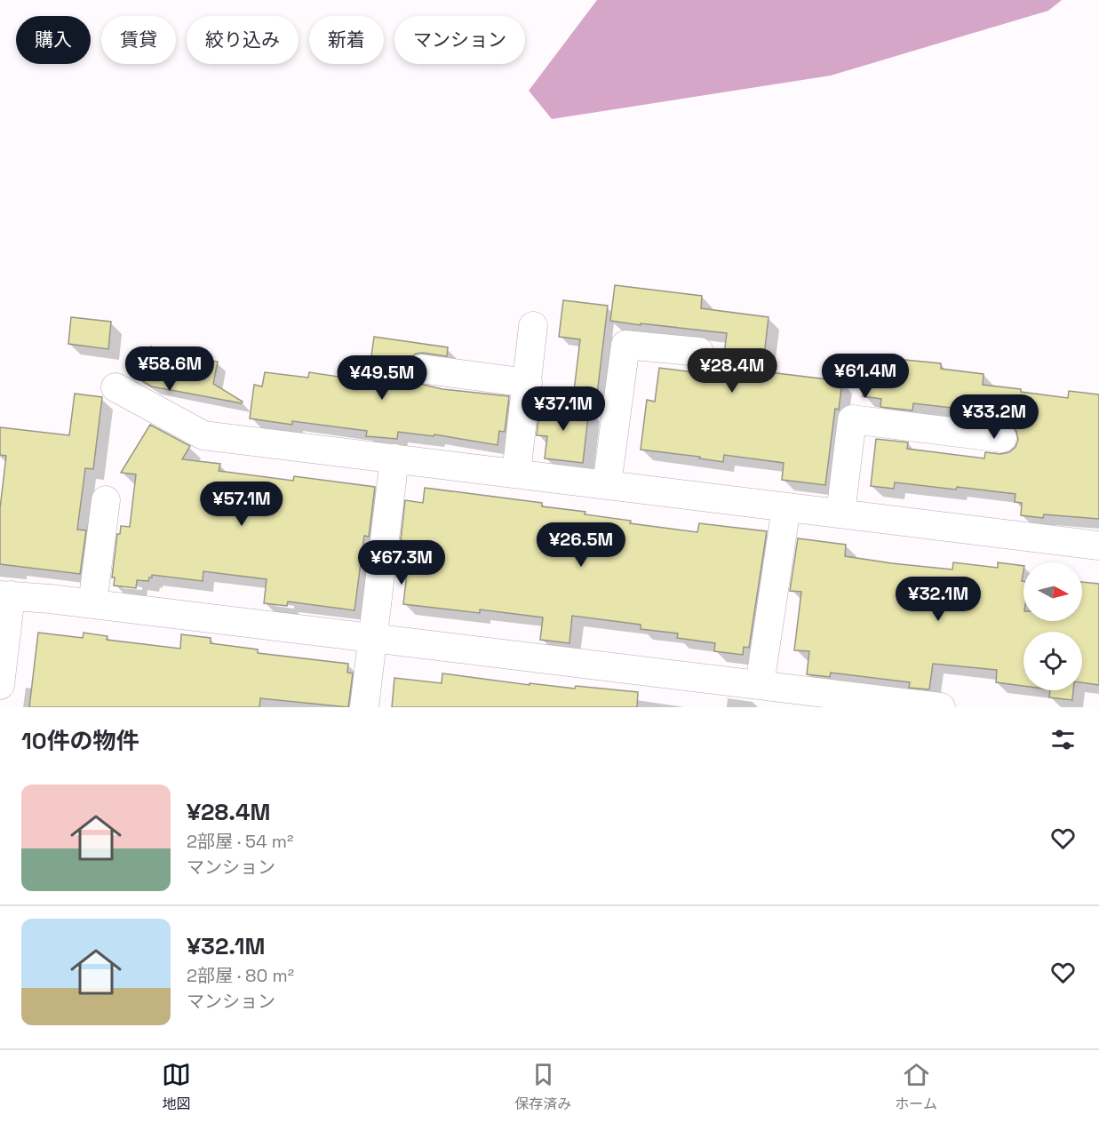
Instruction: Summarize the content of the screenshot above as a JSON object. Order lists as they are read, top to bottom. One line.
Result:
{"north":"right","page":{"chip":["購入","賃貸","絞り込み","新着","マンション"],"price":["¥58.6M","¥28.4M","¥61.4M","¥49.5M","¥37.1M","¥33.2M","¥57.1M","¥26.5M","¥67.3M","¥32.1M"],"heading":"10件の物件","list":[{"name":"¥28.4M","note":"2部屋 · 54 m² · マンション"},{"name":"¥32.1M","note":"2部屋 · 80 m² · マンション"}],"tabs":["地図","保存済み","ホーム"]}}
